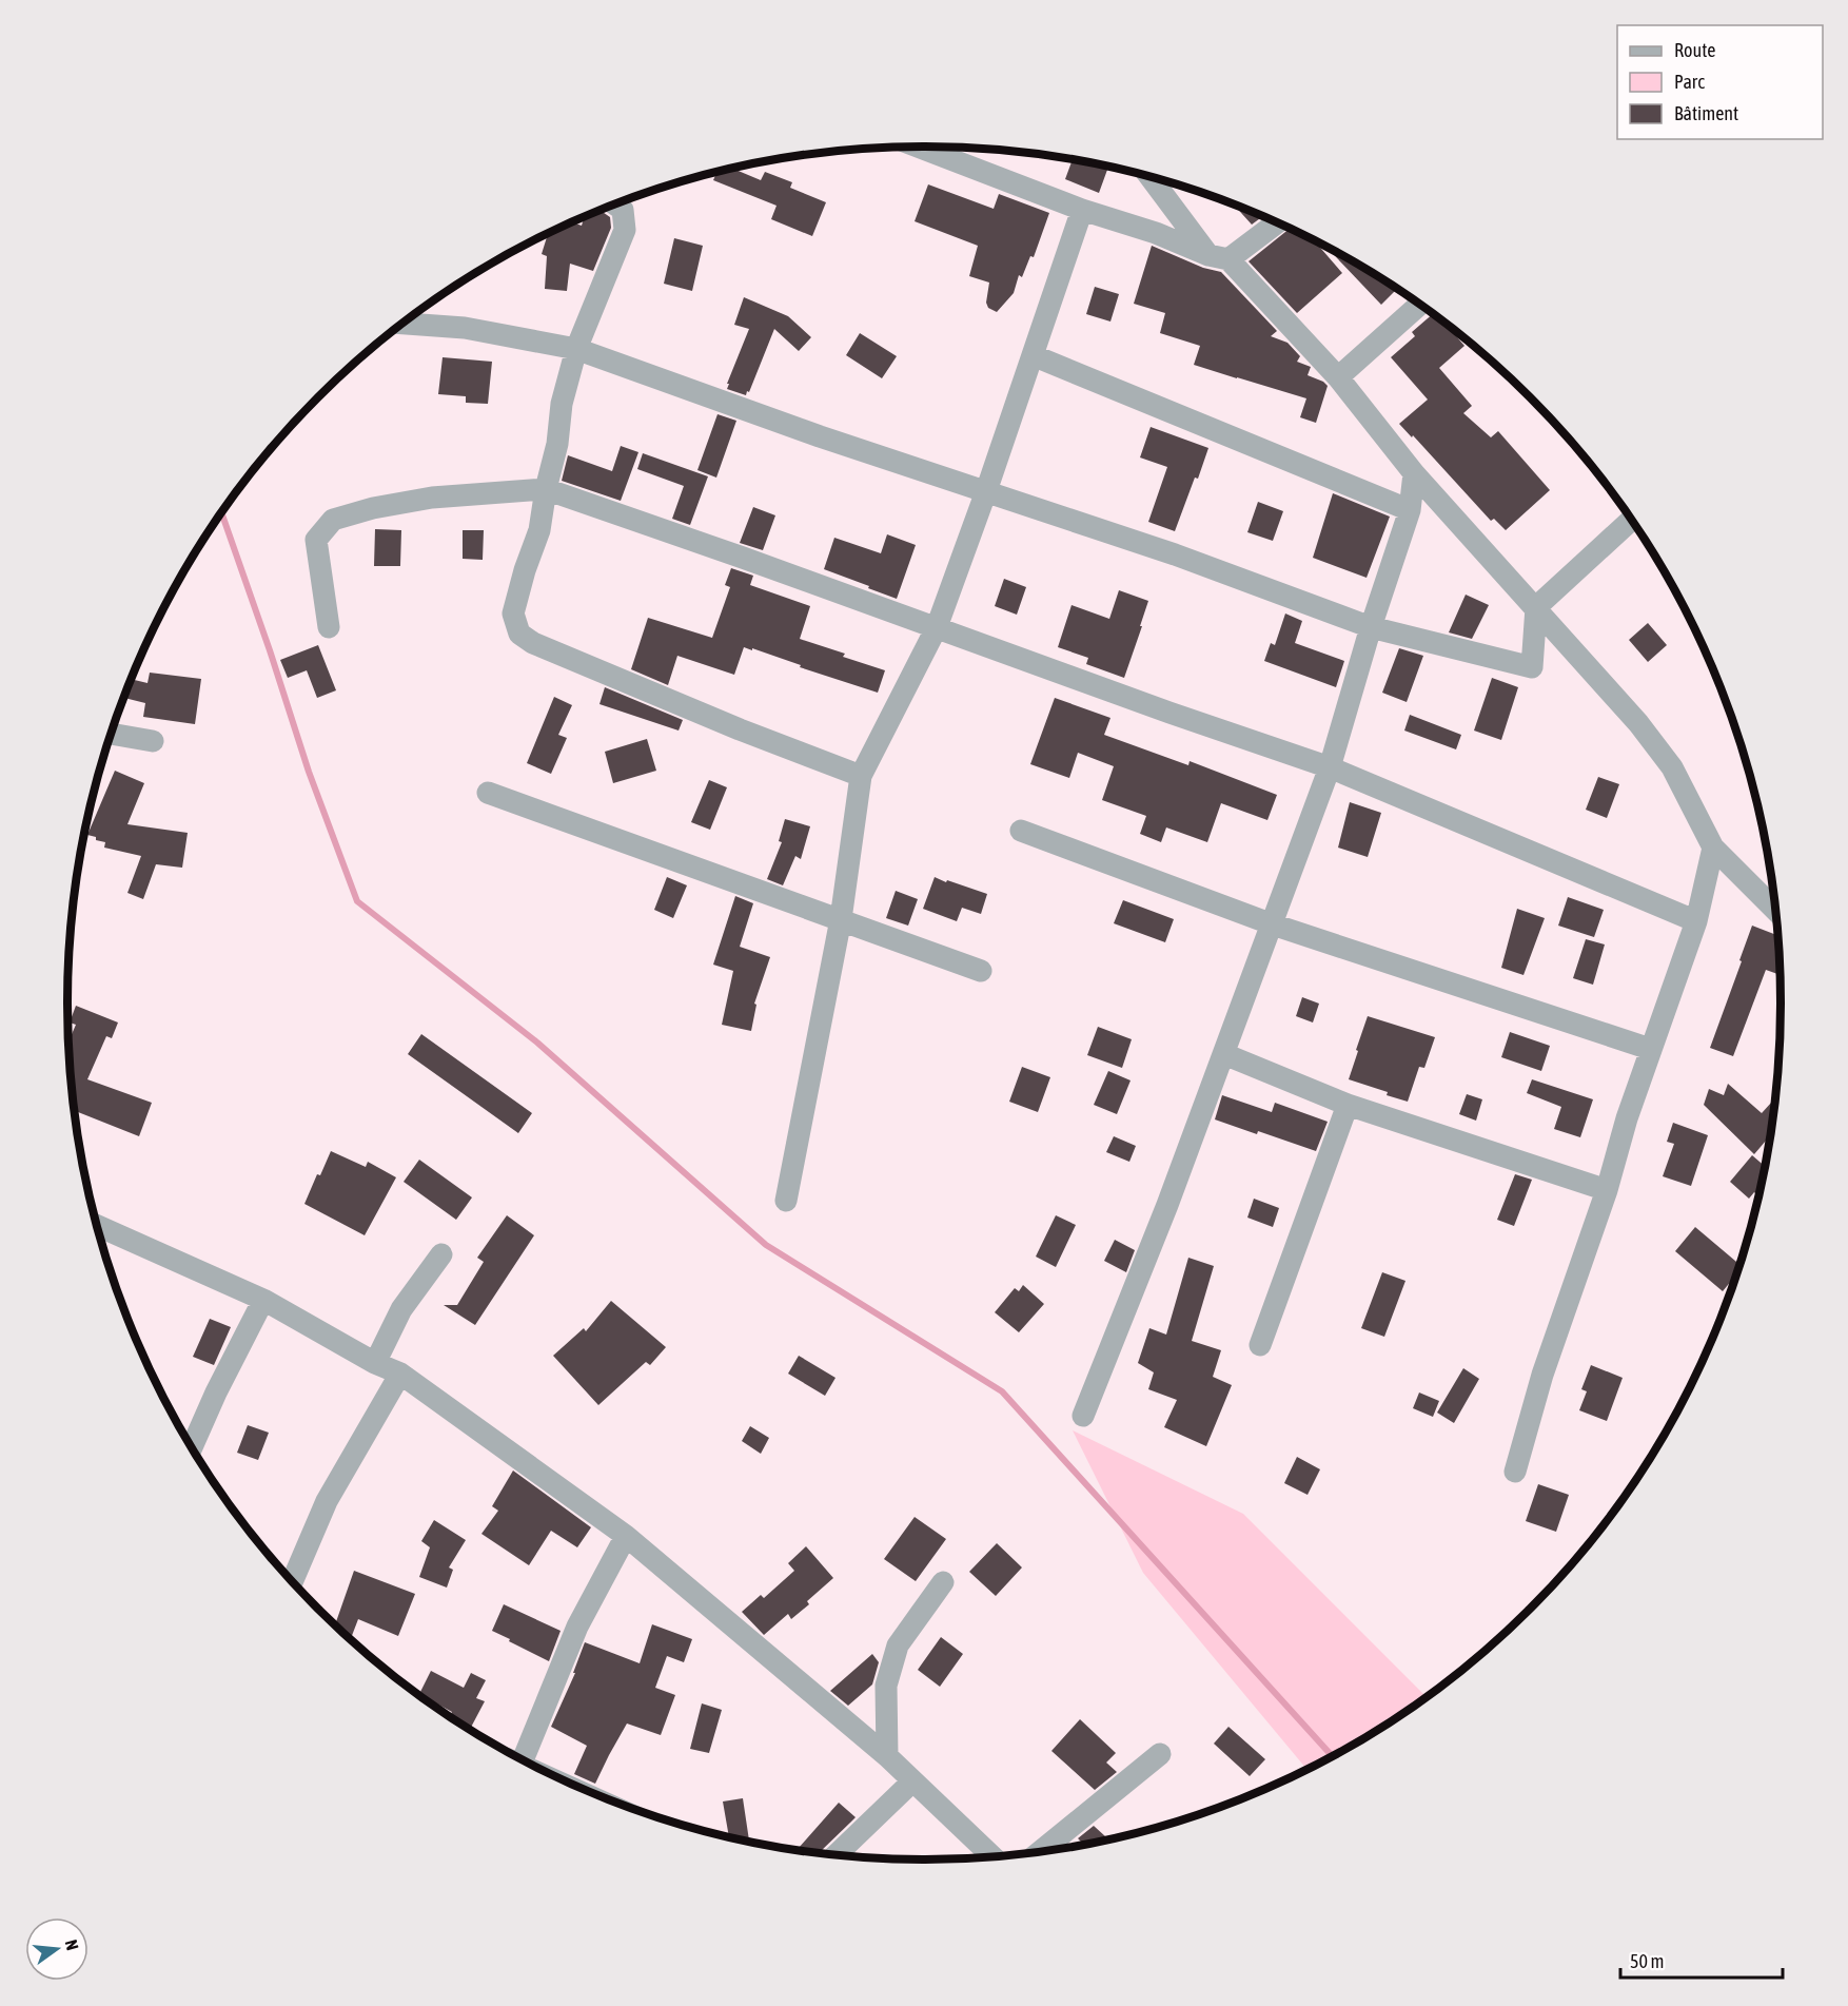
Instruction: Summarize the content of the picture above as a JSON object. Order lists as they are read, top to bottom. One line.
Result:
{"legend":["Route","Parc","Bâtiment"],"scale_bar":"50 m","north":"right"}
